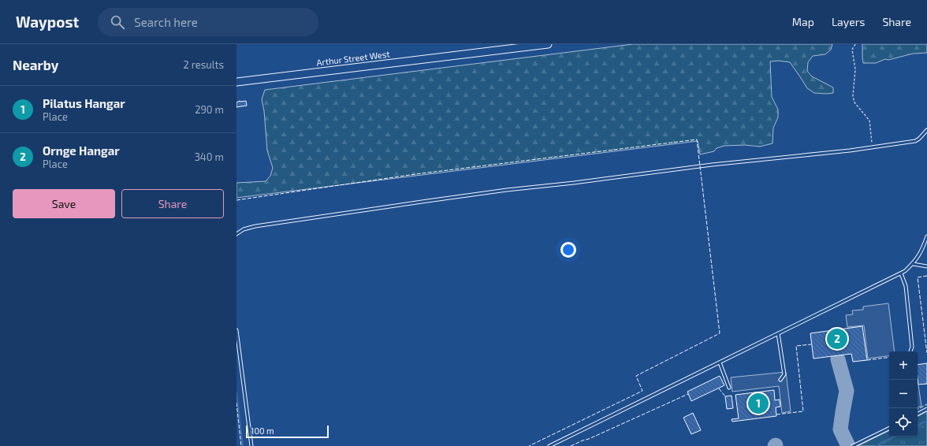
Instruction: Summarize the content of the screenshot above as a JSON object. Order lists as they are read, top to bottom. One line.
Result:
{"streets":{"main road":["Arthur Street West"]},"scale_bar":"100 m","page":{"header":"Waypost","search":"Search here","nav":["Map","Layers","Share"],"heading":["Nearby","2 results"],"list":[{"mark":"1","name":"Pilatus Hangar","note":"Place","value":"290 m"},{"mark":"2","name":"Ornge Hangar","note":"Place","value":"340 m"}],"buttons":["Save","Share"],"pins":["2","1"],"map_buttons":["+","−"],"scale":"100 m"}}
